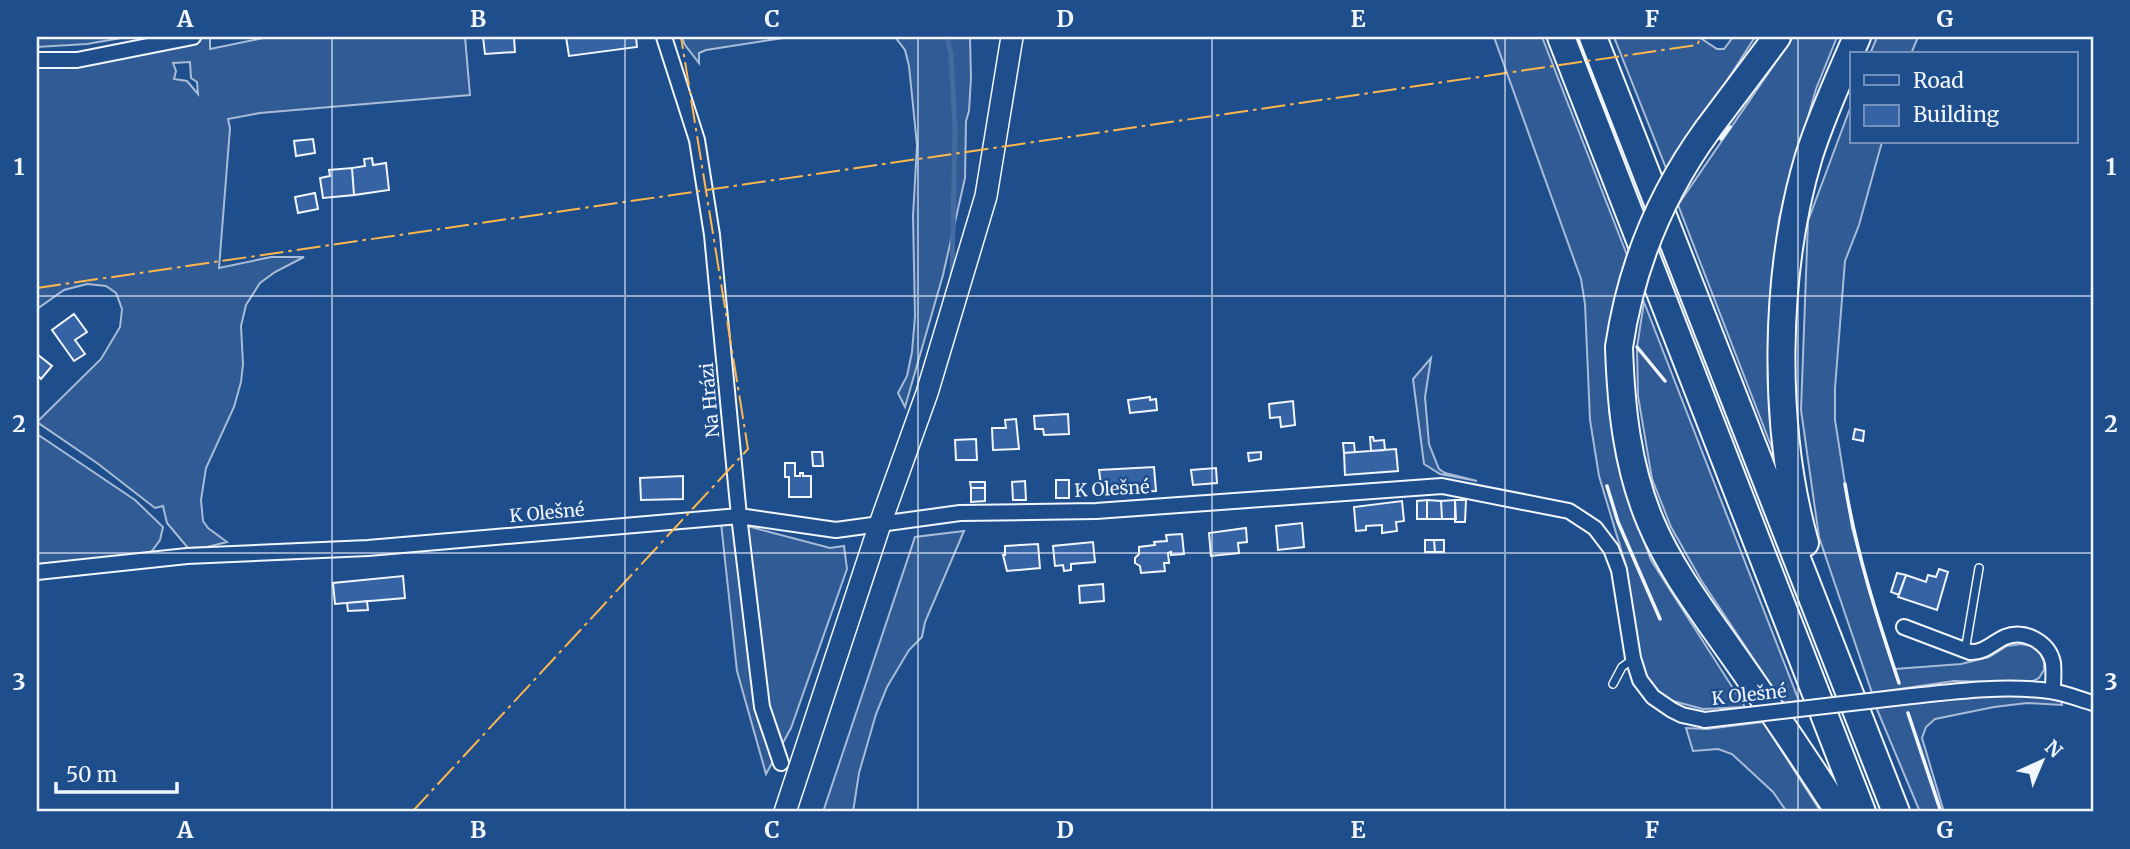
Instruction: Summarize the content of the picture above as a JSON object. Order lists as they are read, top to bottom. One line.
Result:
{"streets":{"street":["Na Hrázi","K Olešné"]},"crossings":[["Na Hrázi","K Olešné"]],"legend":["Road","Building"],"scale_bar":"50 m","north":"top right","grid":{"columns":["A","B","C","D","E","F","G"],"rows":["1","2","3"]}}
